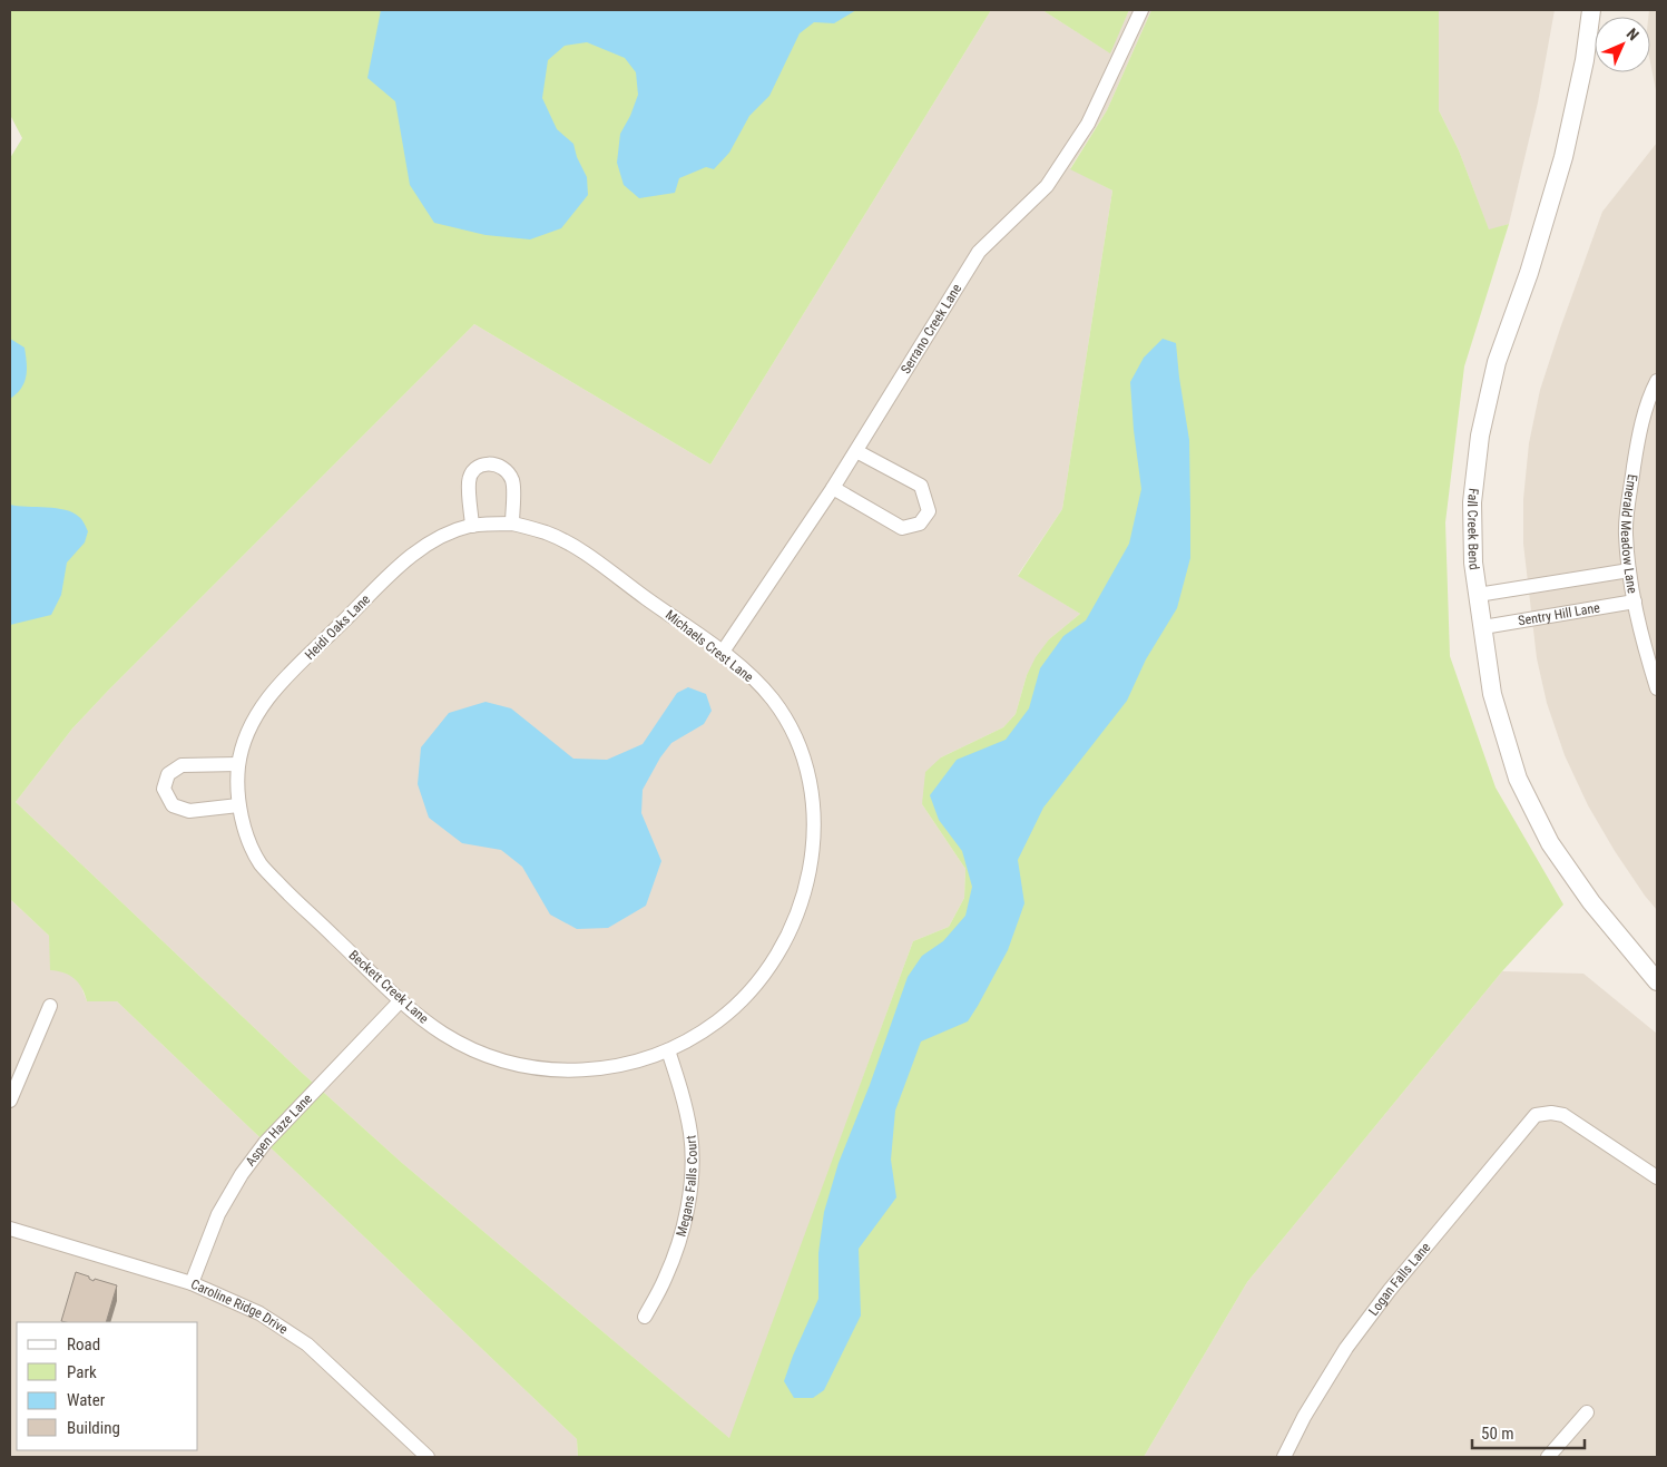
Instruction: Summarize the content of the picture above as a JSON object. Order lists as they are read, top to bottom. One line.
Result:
{"streets":{"street":["Serrano Creek Lane","Fall Creek Bend","Emerald Meadow Lane","Sentry Hill Lane","Heidi Oaks Lane","Michaels Crest Lane","Beckett Creek Lane","Aspen Haze Lane","Megans Falls Court","Logan Falls Lane","Caroline Ridge Drive"]},"crossings":[["Serrano Creek Lane","Michaels Crest Lane"],["Fall Creek Bend","Sentry Hill Lane"],["Emerald Meadow Lane","Sentry Hill Lane"],["Heidi Oaks Lane","Michaels Crest Lane"],["Heidi Oaks Lane","Beckett Creek Lane"],["Michaels Crest Lane","Beckett Creek Lane"],["Michaels Crest Lane","Megans Falls Court"],["Beckett Creek Lane","Aspen Haze Lane"],["Beckett Creek Lane","Megans Falls Court"],["Aspen Haze Lane","Caroline Ridge Drive"]],"legend":["Road","Park","Water","Building"],"scale_bar":"50 m","north":"top right"}
